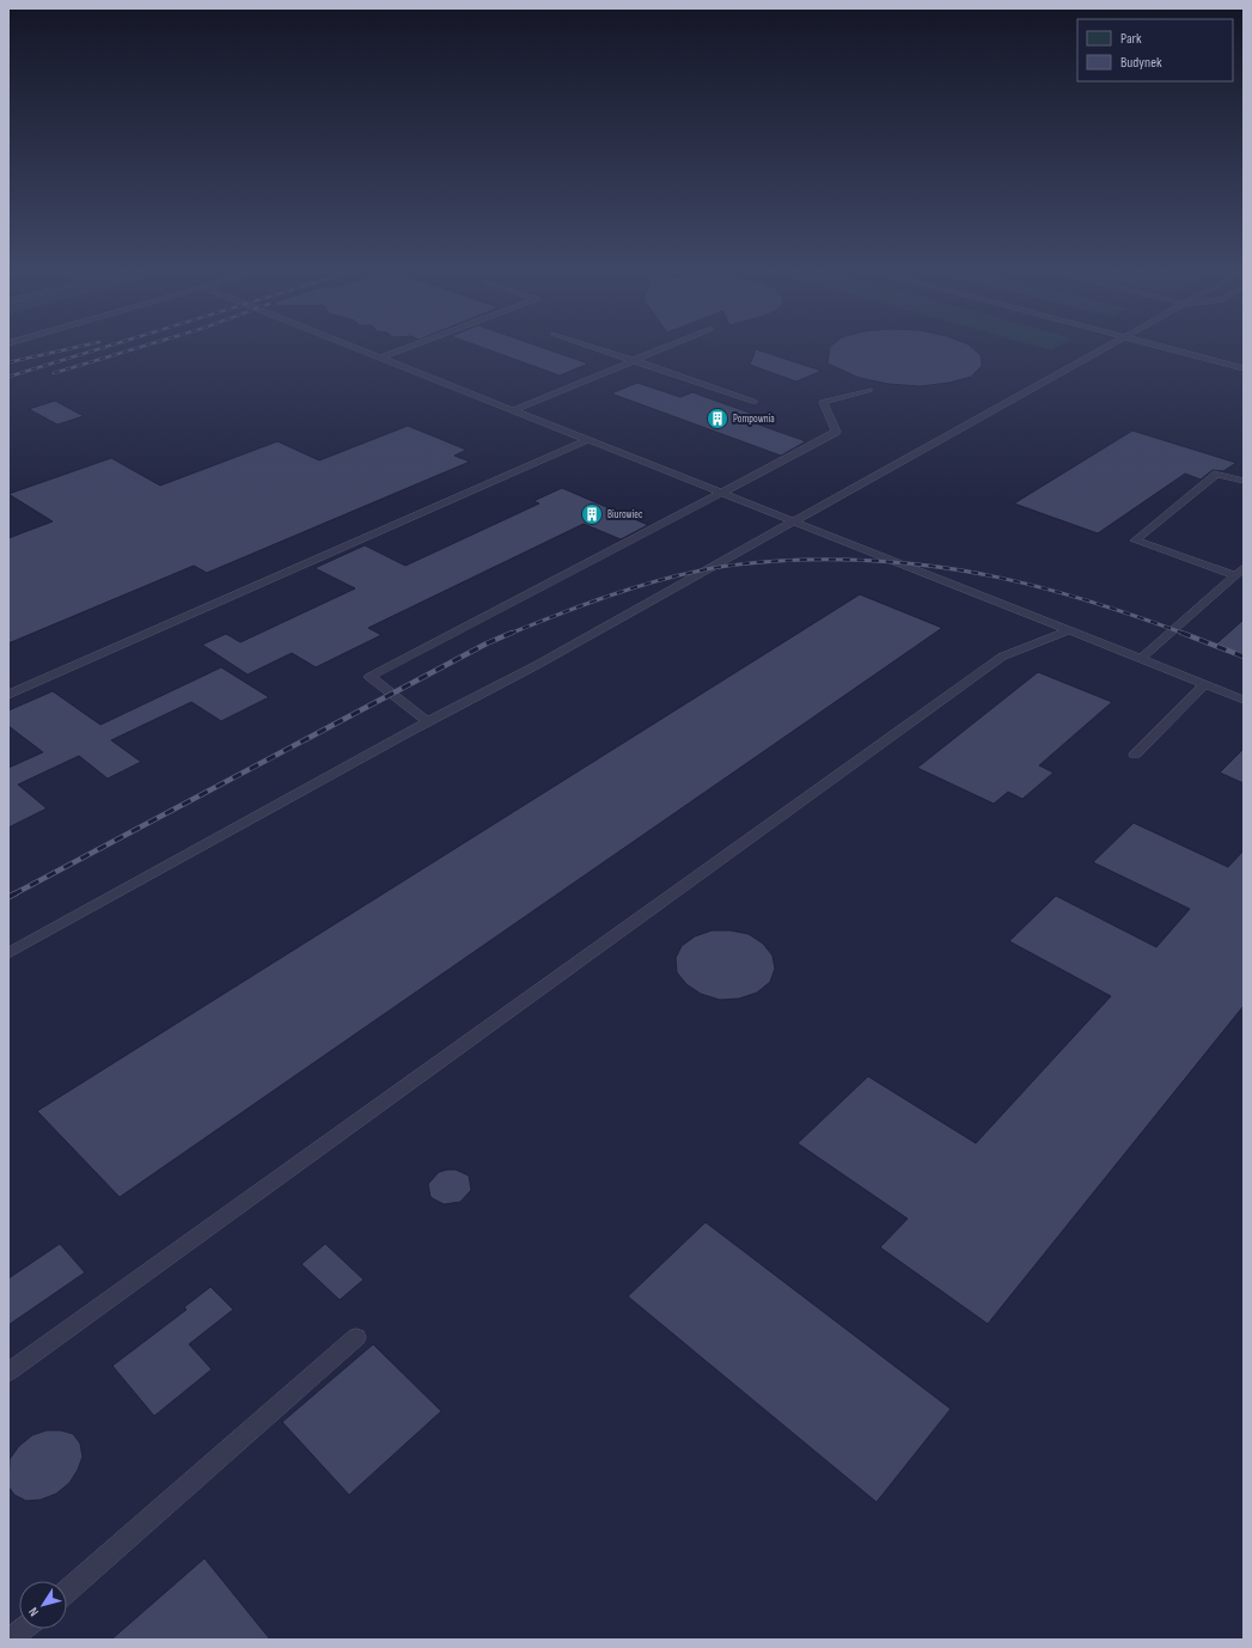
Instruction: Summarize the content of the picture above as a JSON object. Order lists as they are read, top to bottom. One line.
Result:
{"places":{"building":["Pompownia","Biurowiec"]},"legend":["Park","Budynek"],"north":"bottom left"}
